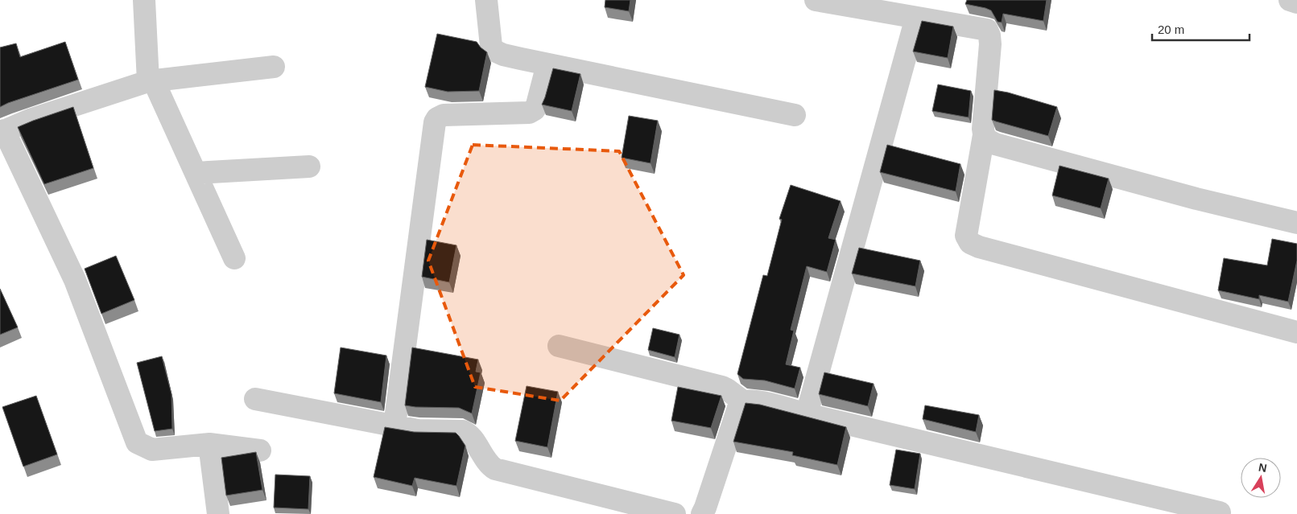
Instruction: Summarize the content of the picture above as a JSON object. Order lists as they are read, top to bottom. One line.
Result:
{"scale_bar":"20 m","north":"top"}
